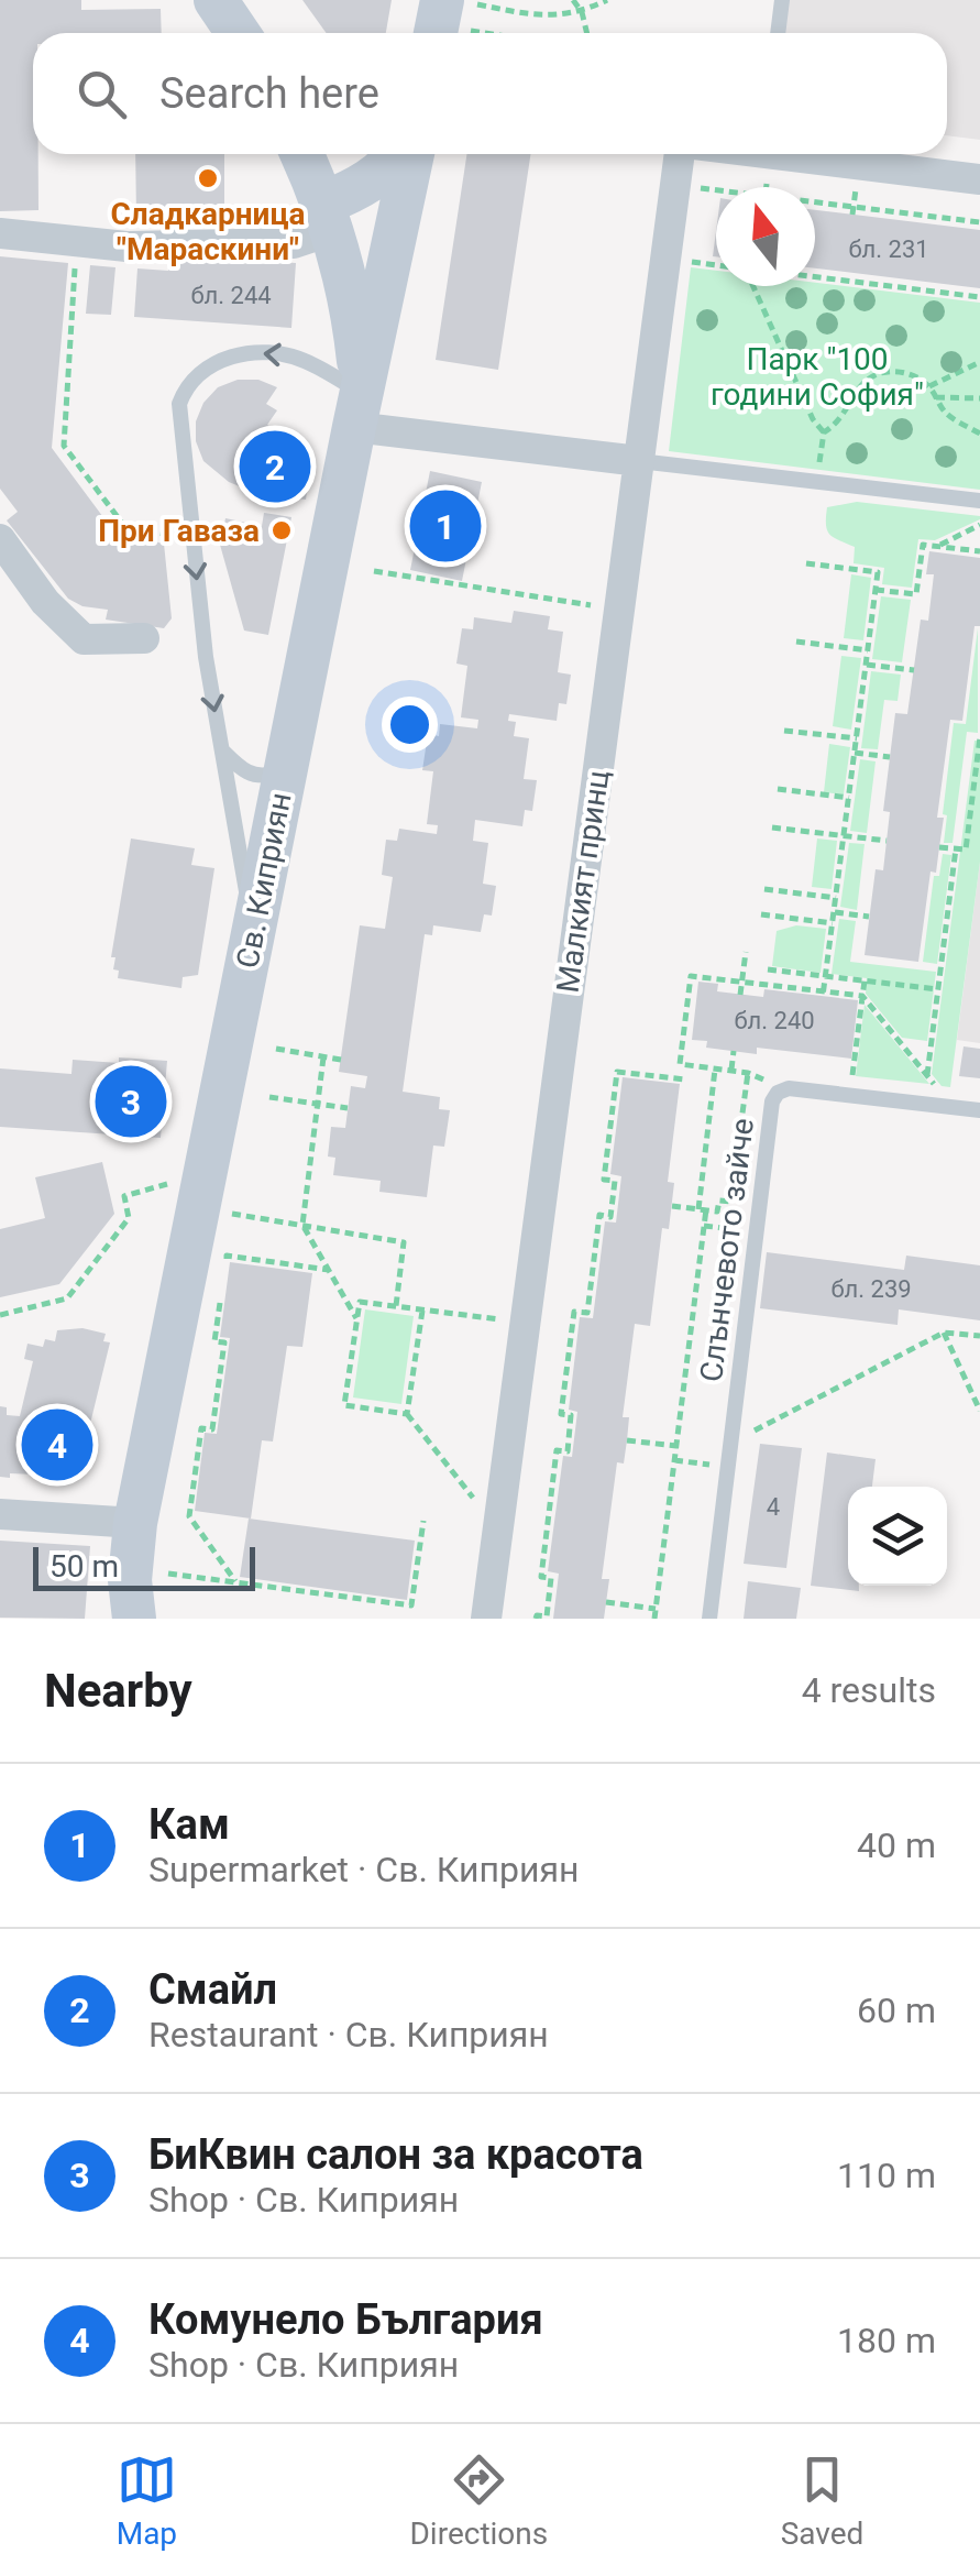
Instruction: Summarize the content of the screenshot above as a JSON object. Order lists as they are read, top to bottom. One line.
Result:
{"streets":{"street":["Св. Киприян","Малкият принц"],"lane":["Слънчевото зайче"]},"parks":["Парк \"100 години София\""],"places":["Сладкарница \"Мараскини\"","При Гаваза"],"house_numbers":["бл. 231","бл. 244","бл. 240","бл. 239","4"],"scale_bar":"50 m","north":"top","page":{"search":"Search here","pins":["2","1","3","4"],"scale":"50 m","heading":["Nearby","4 results"],"list":[{"mark":"1","name":"Кам","note":"Supermarket · Св. Киприян","value":"40 m"},{"mark":"2","name":"Смайл","note":"Restaurant · Св. Киприян","value":"60 m"},{"mark":"3","name":"БиКвин салон за красота","note":"Shop · Св. Киприян","value":"110 m"},{"mark":"4","name":"Комунело България","note":"Shop · Св. Киприян","value":"180 m"}],"nav":["Map","Directions","Saved"]}}
